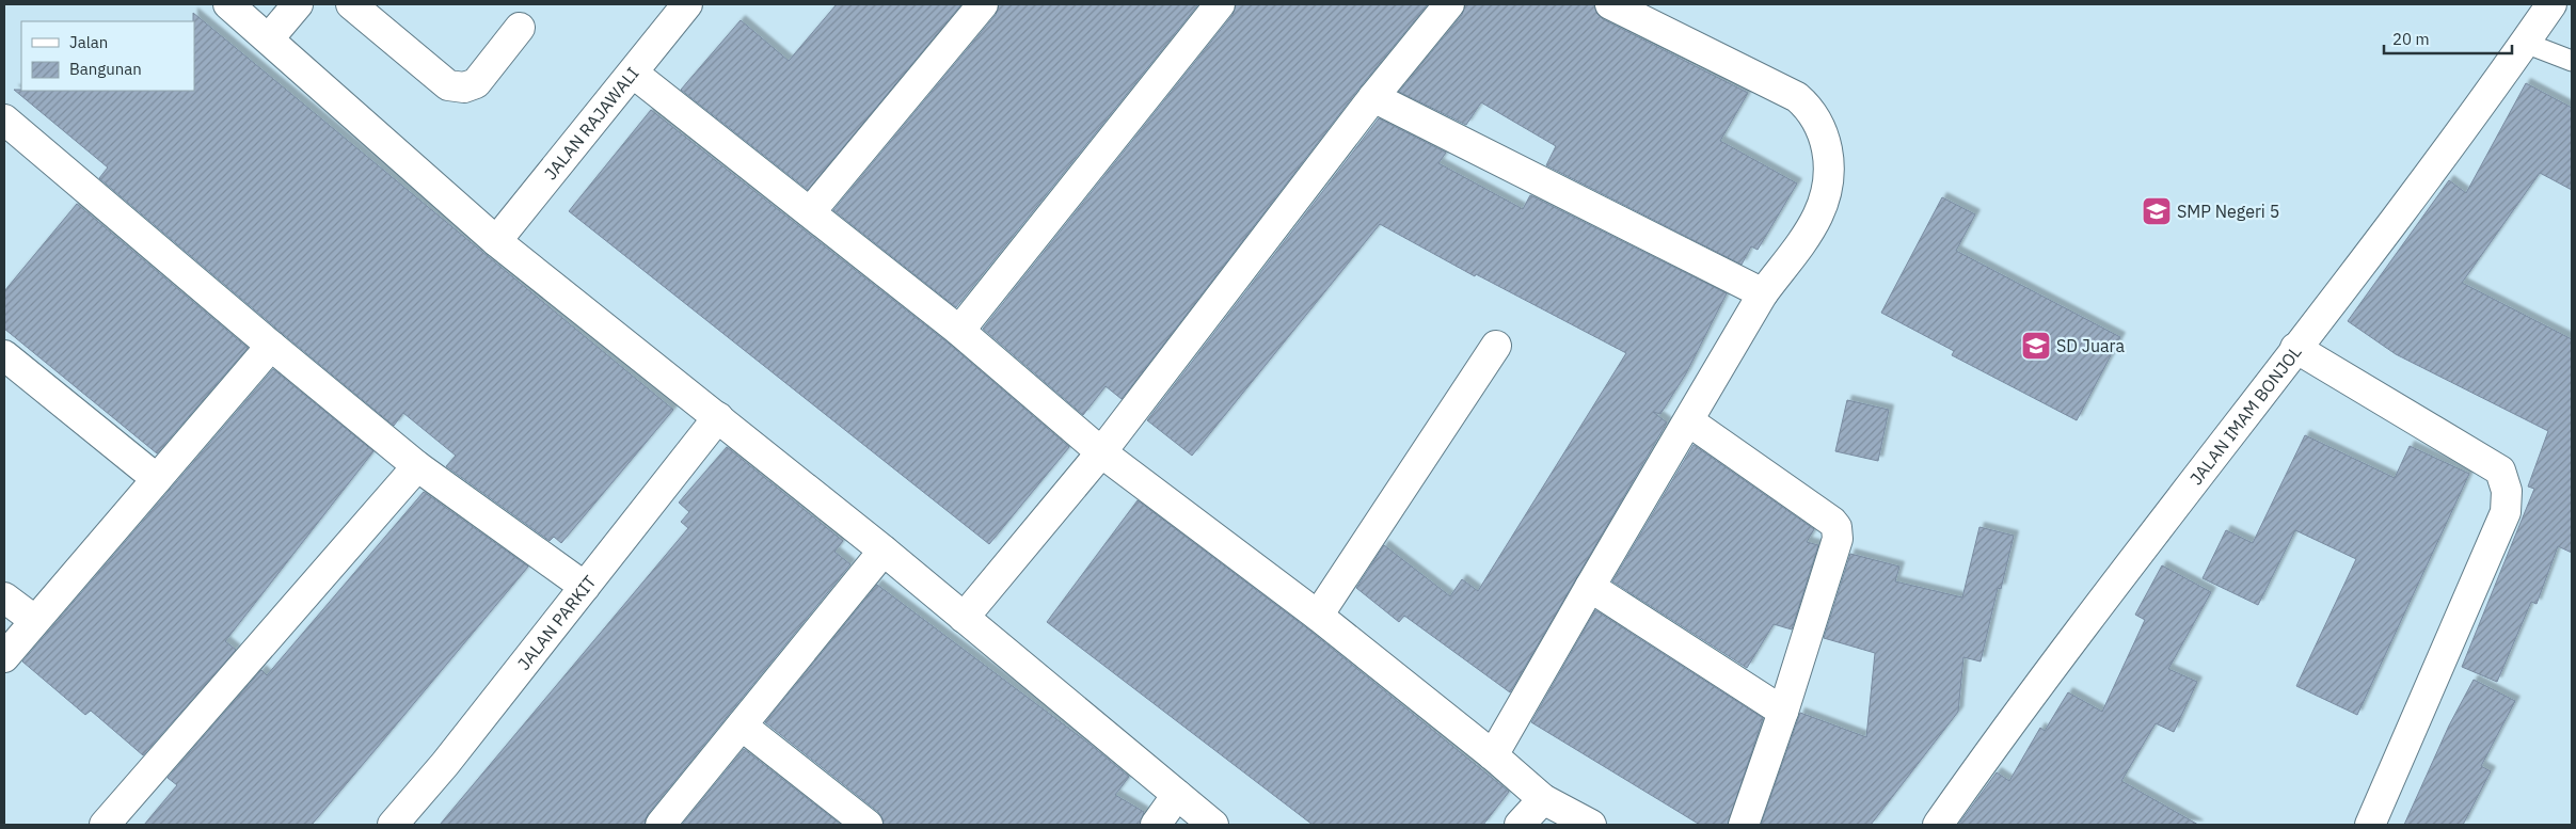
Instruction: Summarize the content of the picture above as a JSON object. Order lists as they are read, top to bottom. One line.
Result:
{"streets":{"street":["JALAN RAJAWALI","JALAN IMAM BONJOL","JALAN PARKIT"]},"places":{"school or university":["SMP Negeri 5","SD Juara"]},"legend":["Jalan","Bangunan"],"scale_bar":"20 m"}
